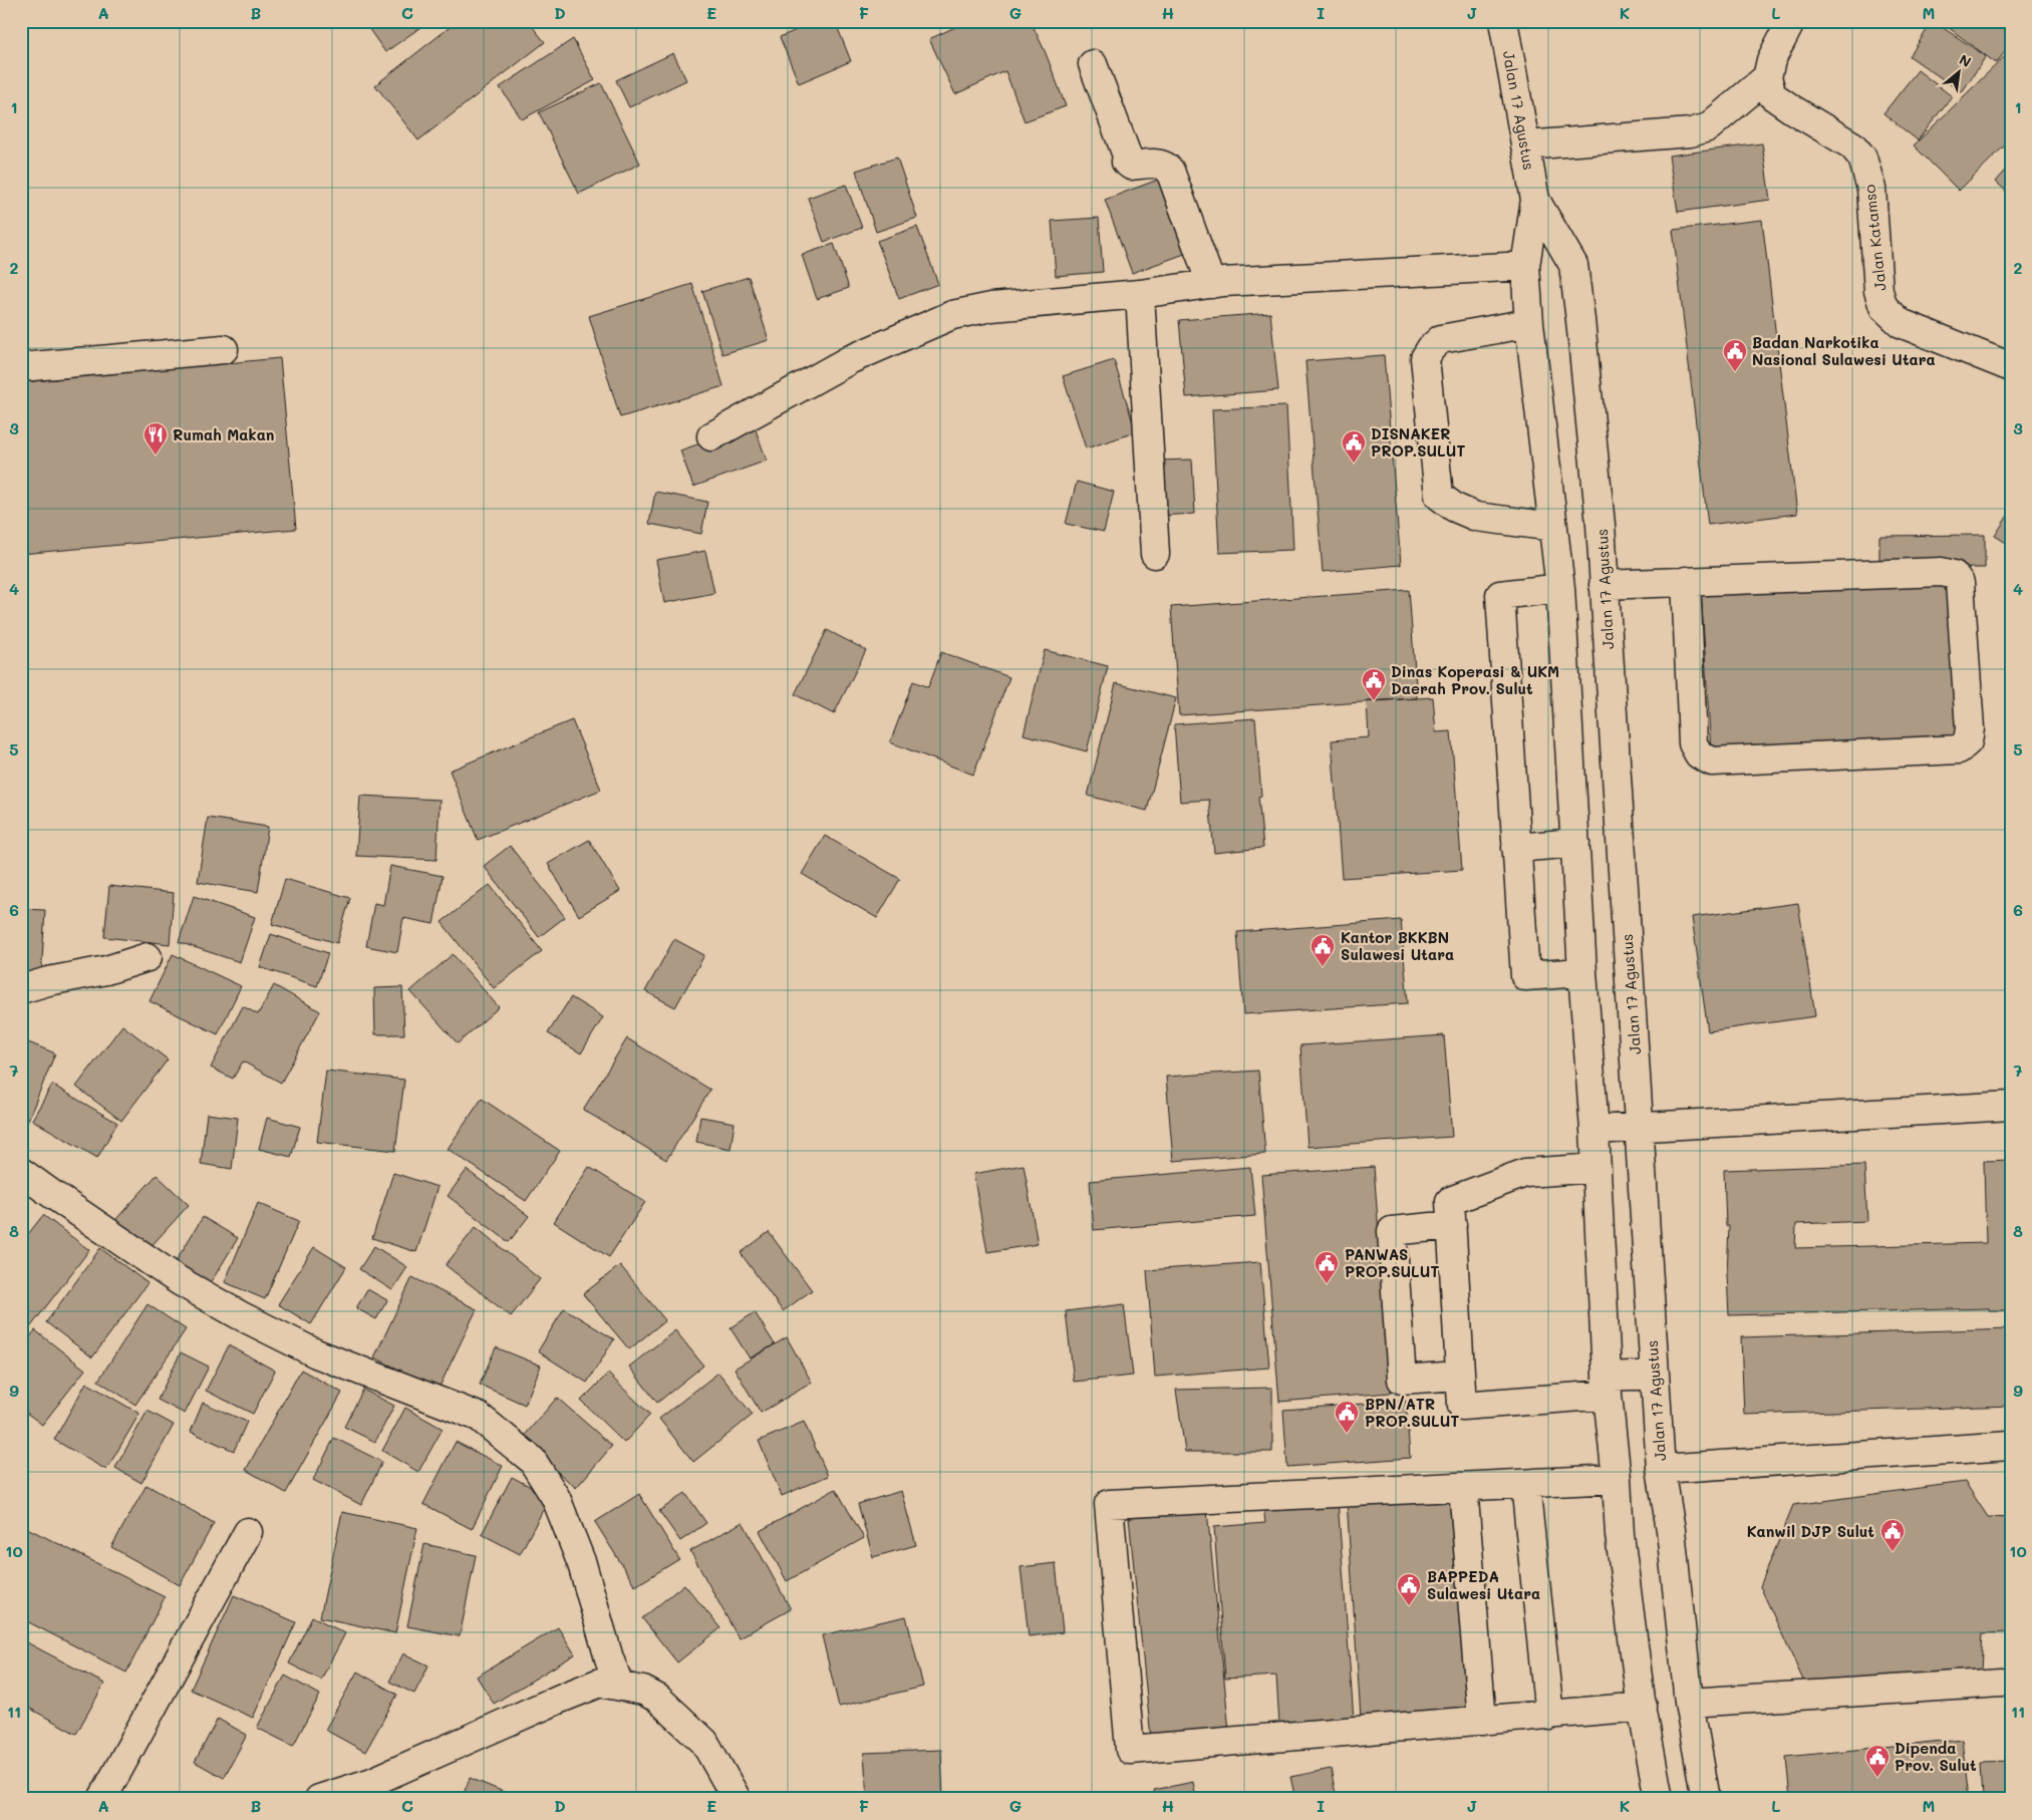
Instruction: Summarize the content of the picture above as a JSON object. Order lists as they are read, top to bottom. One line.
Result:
{"streets":{"street":["Jalan 17 Agustus","Jalan Katamso"]},"places":{"public building":["Badan Narkotika Nasional Sulawesi Utara","DISNAKER PROP.SULUT","Dinas Koperasi & UKM Daerah Prov. Sulut","Kantor BKKBN Sulawesi Utara","PANWAS PROP.SULUT","BPN/ATR PROP.SULUT","Kanwil DJP Sulut","BAPPEDA Sulawesi Utara","Dipenda Prov. Sulut"],"restaurant":["Rumah Makan"]},"north":"top right","grid":{"columns":["A","B","C","D","E","F","G","H","I","J","K","L","M"],"rows":["1","2","3","4","5","6","7","8","9","10","11"]}}
